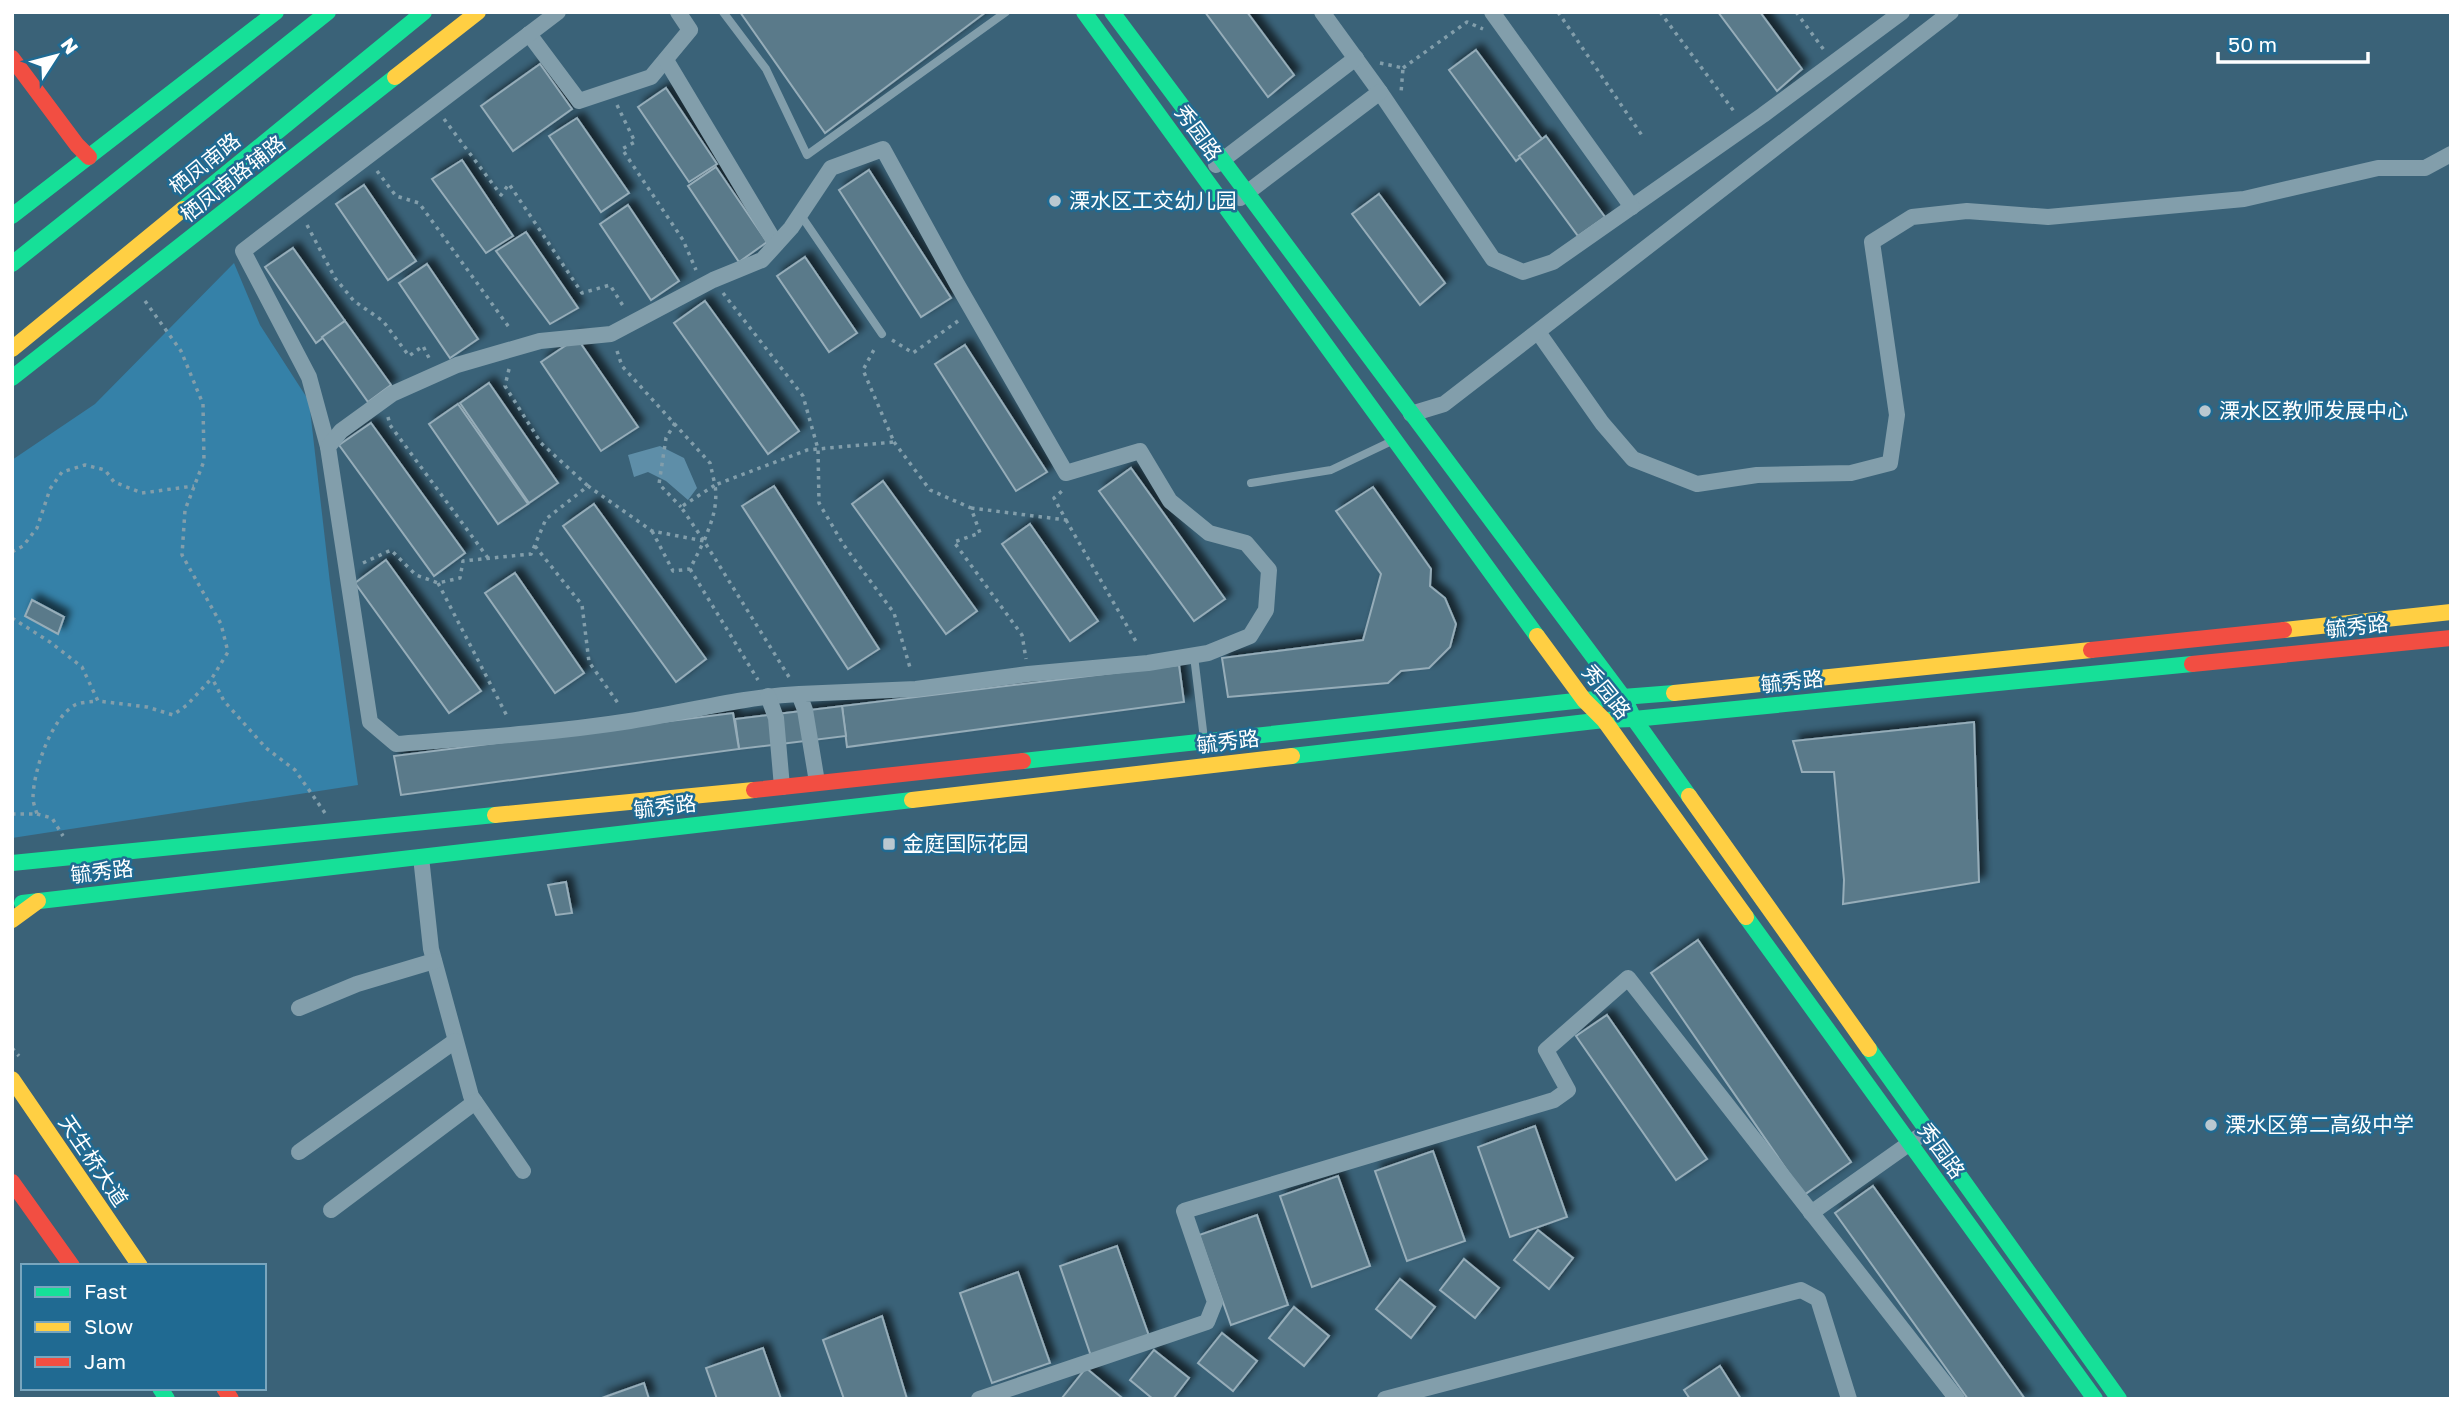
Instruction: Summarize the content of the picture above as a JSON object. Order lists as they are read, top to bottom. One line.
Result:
{"streets":{"street":["秀园路","栖凤南路","栖凤南路辅路","毓秀路","天生桥大道"]},"crossings":[["秀园路","毓秀路"]],"places":{"other":["溧水区工交幼儿园","溧水区教师发展中心","溧水区第二高级中学"],"transit":["金庭国际花园"]},"legend":["Fast","Slow","Jam"],"scale_bar":"50 m","north":"top right"}
